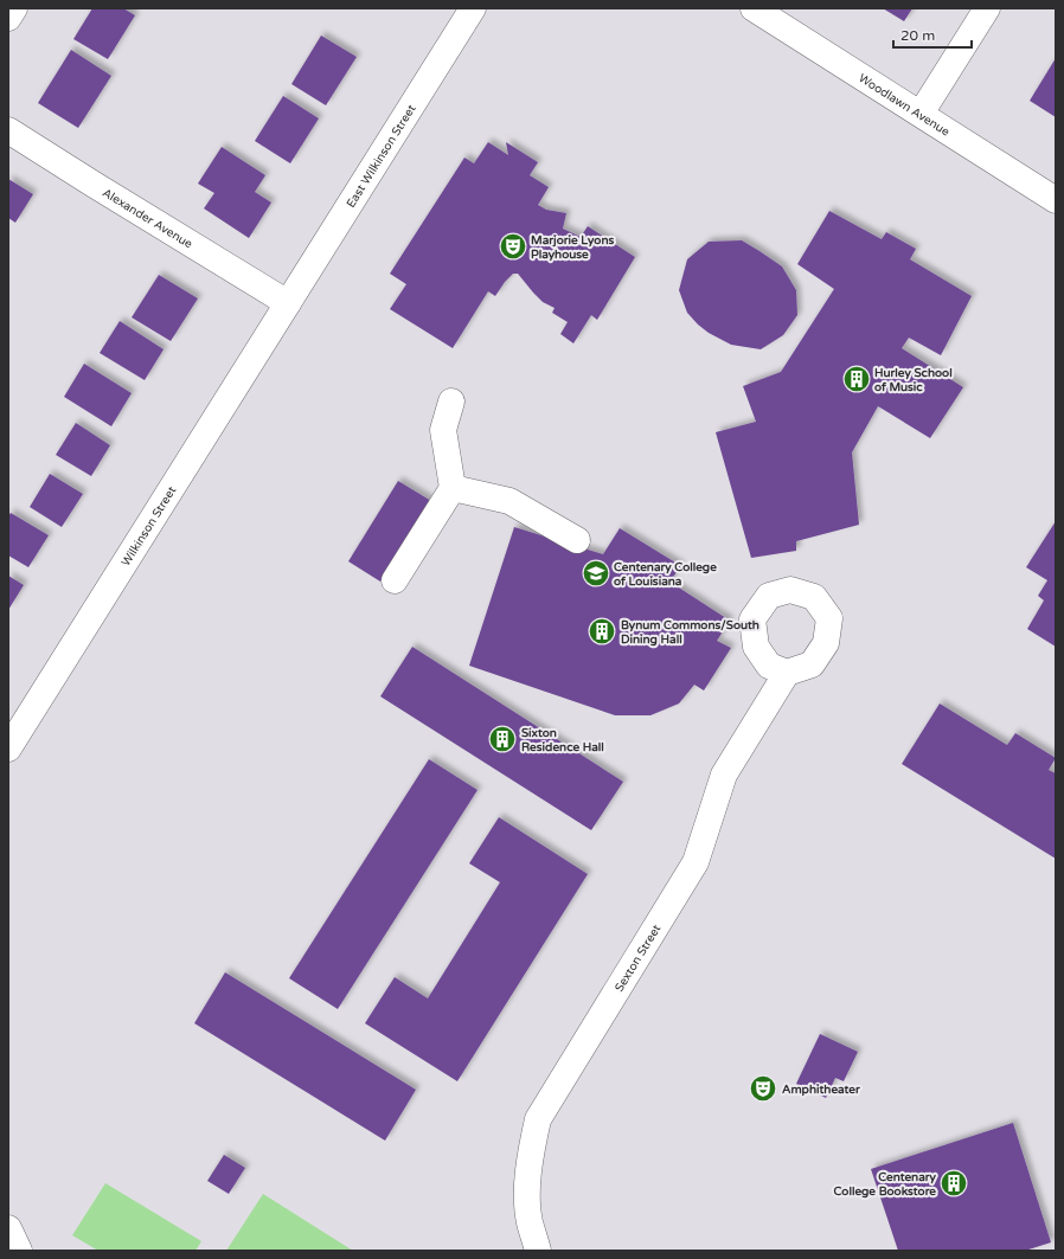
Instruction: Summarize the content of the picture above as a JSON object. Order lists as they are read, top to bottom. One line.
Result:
{"streets":{"street":["Woodlawn Avenue","East Wilkinson Street","Alexander Avenue","Wilkinson Street","Sexton Street"]},"crossings":[["East Wilkinson Street","Alexander Avenue"],["East Wilkinson Street","Wilkinson Street"],["Alexander Avenue","Wilkinson Street"]],"places":{"theatre":["Marjorie Lyons Playhouse","Amphitheater"],"building":["Hurley School of Music","Bynum Commons/South Dining Hall","Sixton Residence Hall","Centenary College Bookstore"],"school or university":["Centenary College of Louisiana"]},"scale_bar":"20 m"}
